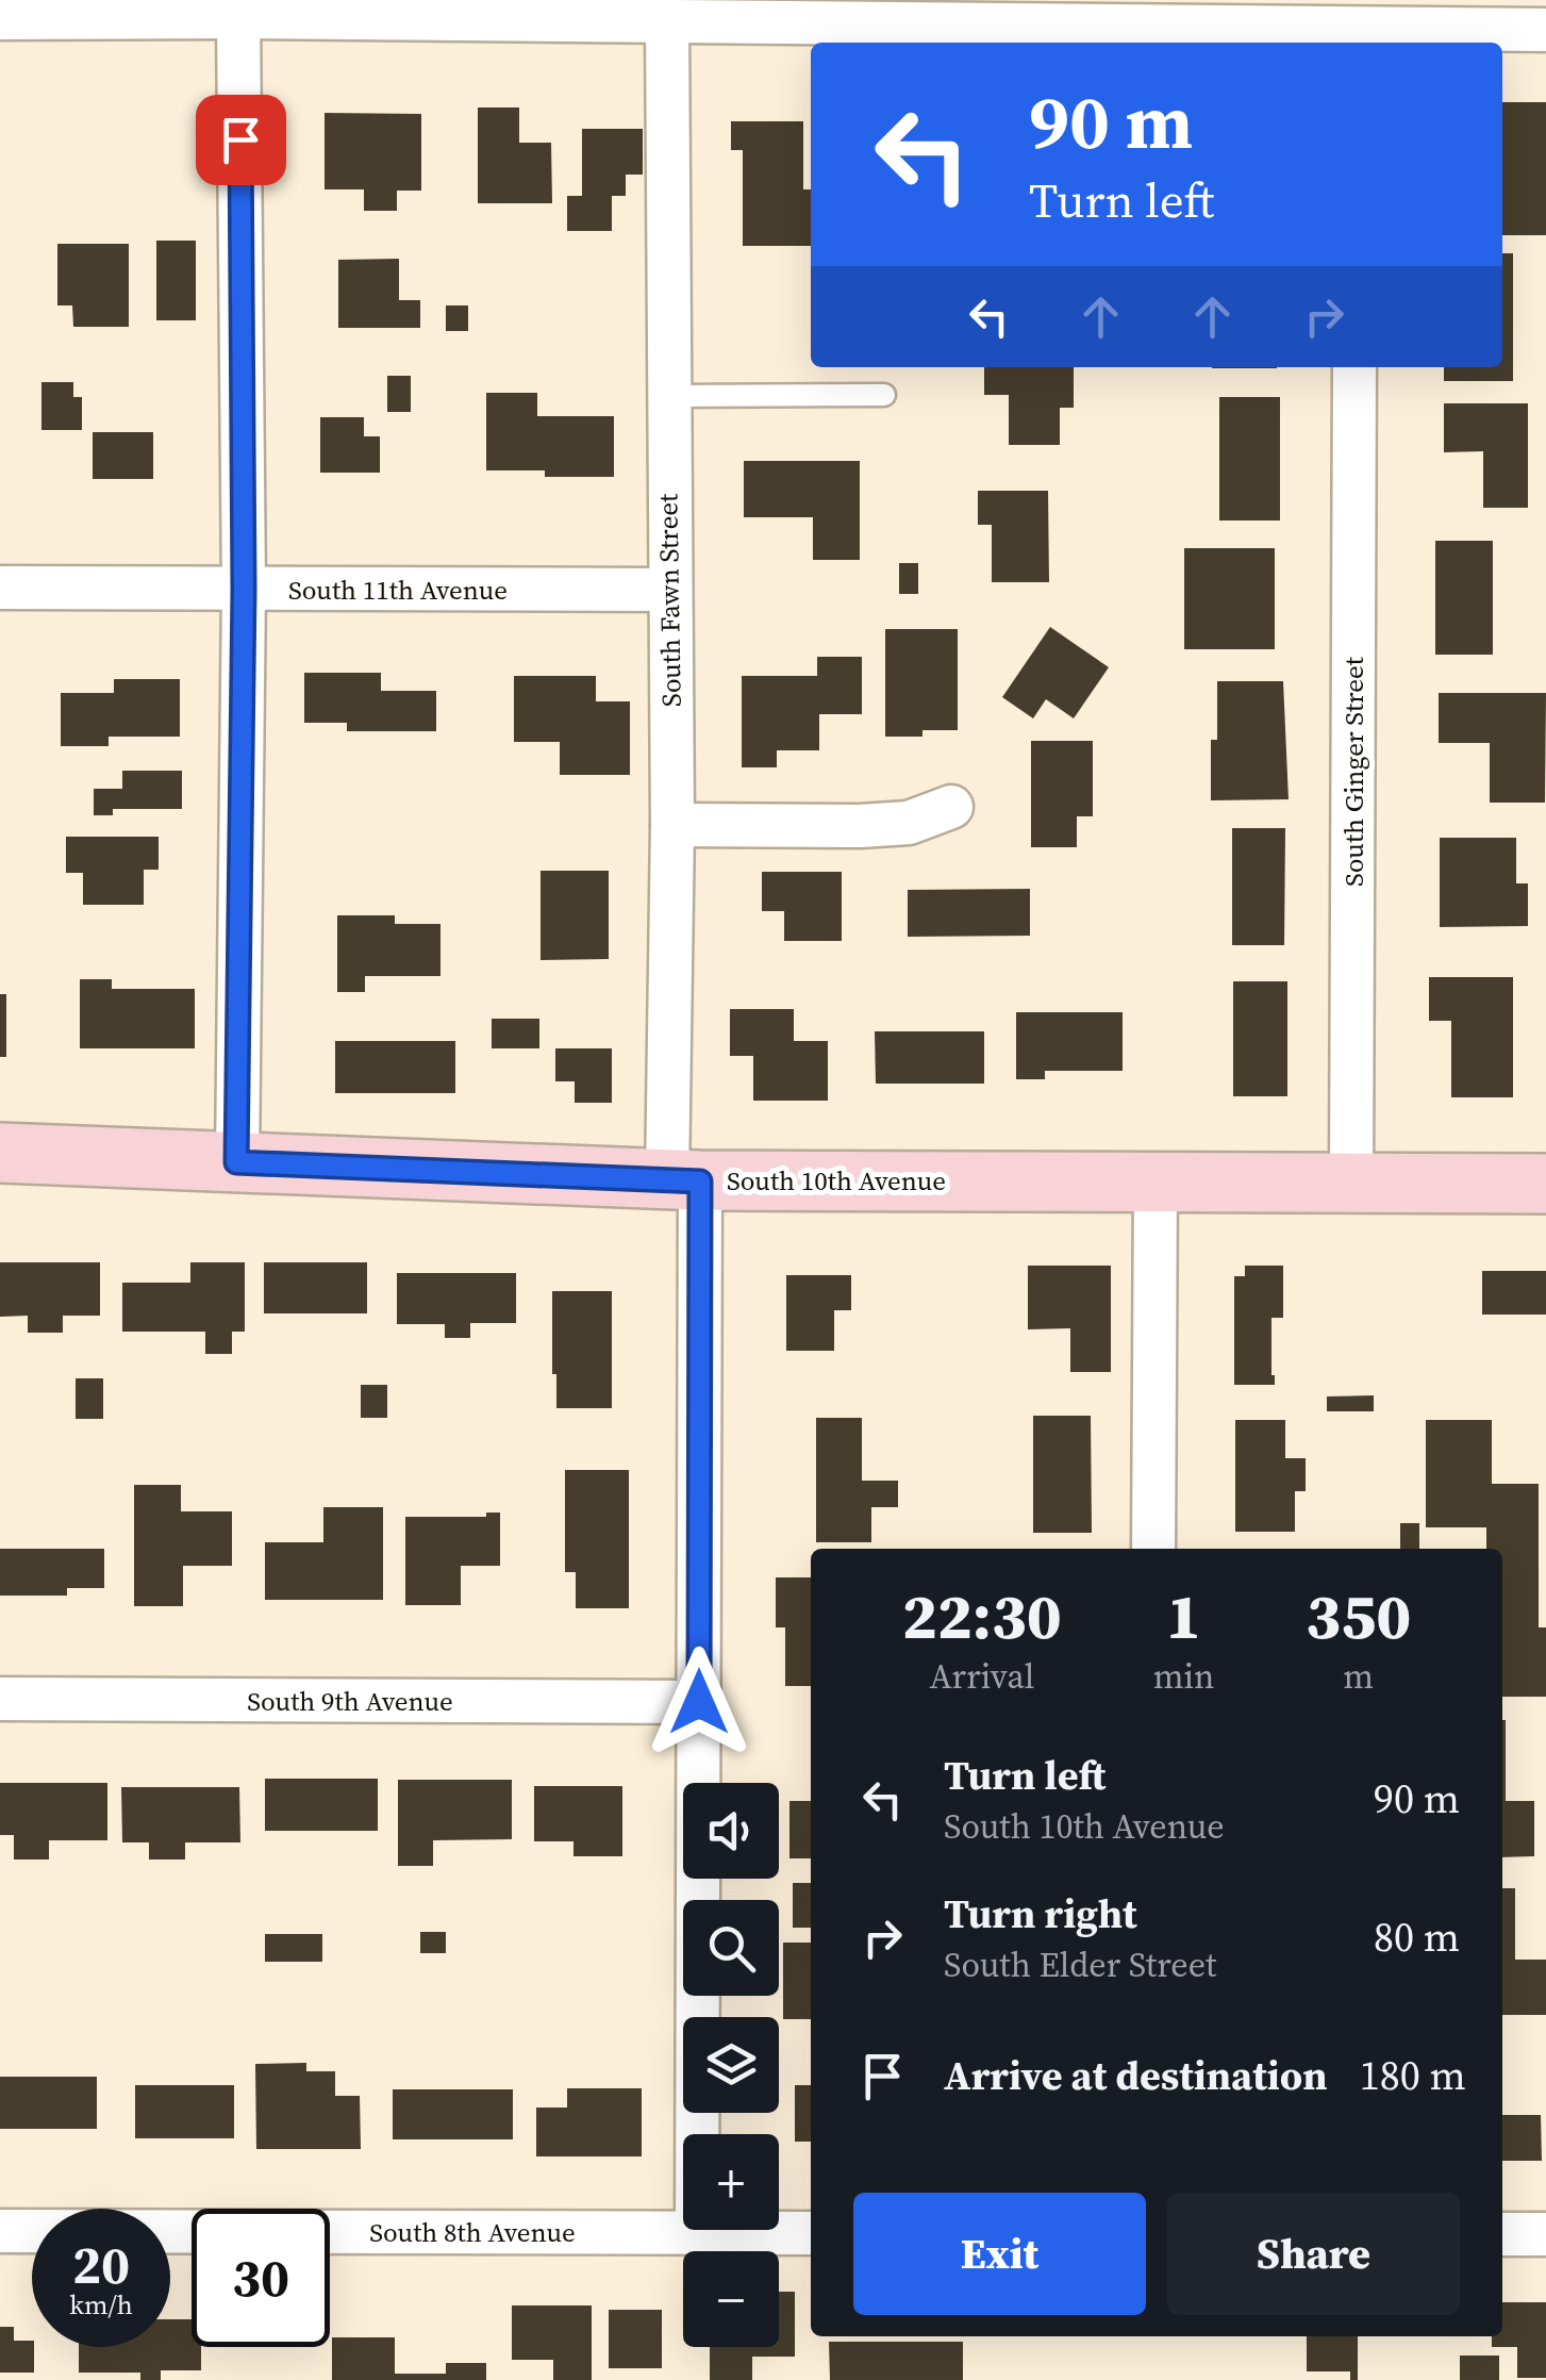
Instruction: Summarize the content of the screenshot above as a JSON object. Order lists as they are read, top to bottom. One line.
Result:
{"streets":{"main road":["South 10th Avenue"],"street":["South 11th Avenue","South Fawn Street","South Ginger Street","South 9th Avenue","South 8th Avenue"]},"crossings":[["South 11th Avenue","South Fawn Street"],["South Fawn Street","South 10th Avenue"],["South Fawn Street","South 9th Avenue"],["South Fawn Street","South 8th Avenue"],["South Ginger Street","South 10th Avenue"]],"page":{"turn":["90 m","Turn left"],"eta":["22:30","Arrival","1","min","350","m"],"list":[{"name":"Turn left","note":"South 10th Avenue","value":"90 m"},{"name":"Turn right","note":"South Elder Street","value":"80 m"},{"name":"Arrive at destination","value":"180 m"}],"map_buttons":["+","−"],"buttons":["Exit","Share"],"speed":"20 km/h","limit":"30"}}
